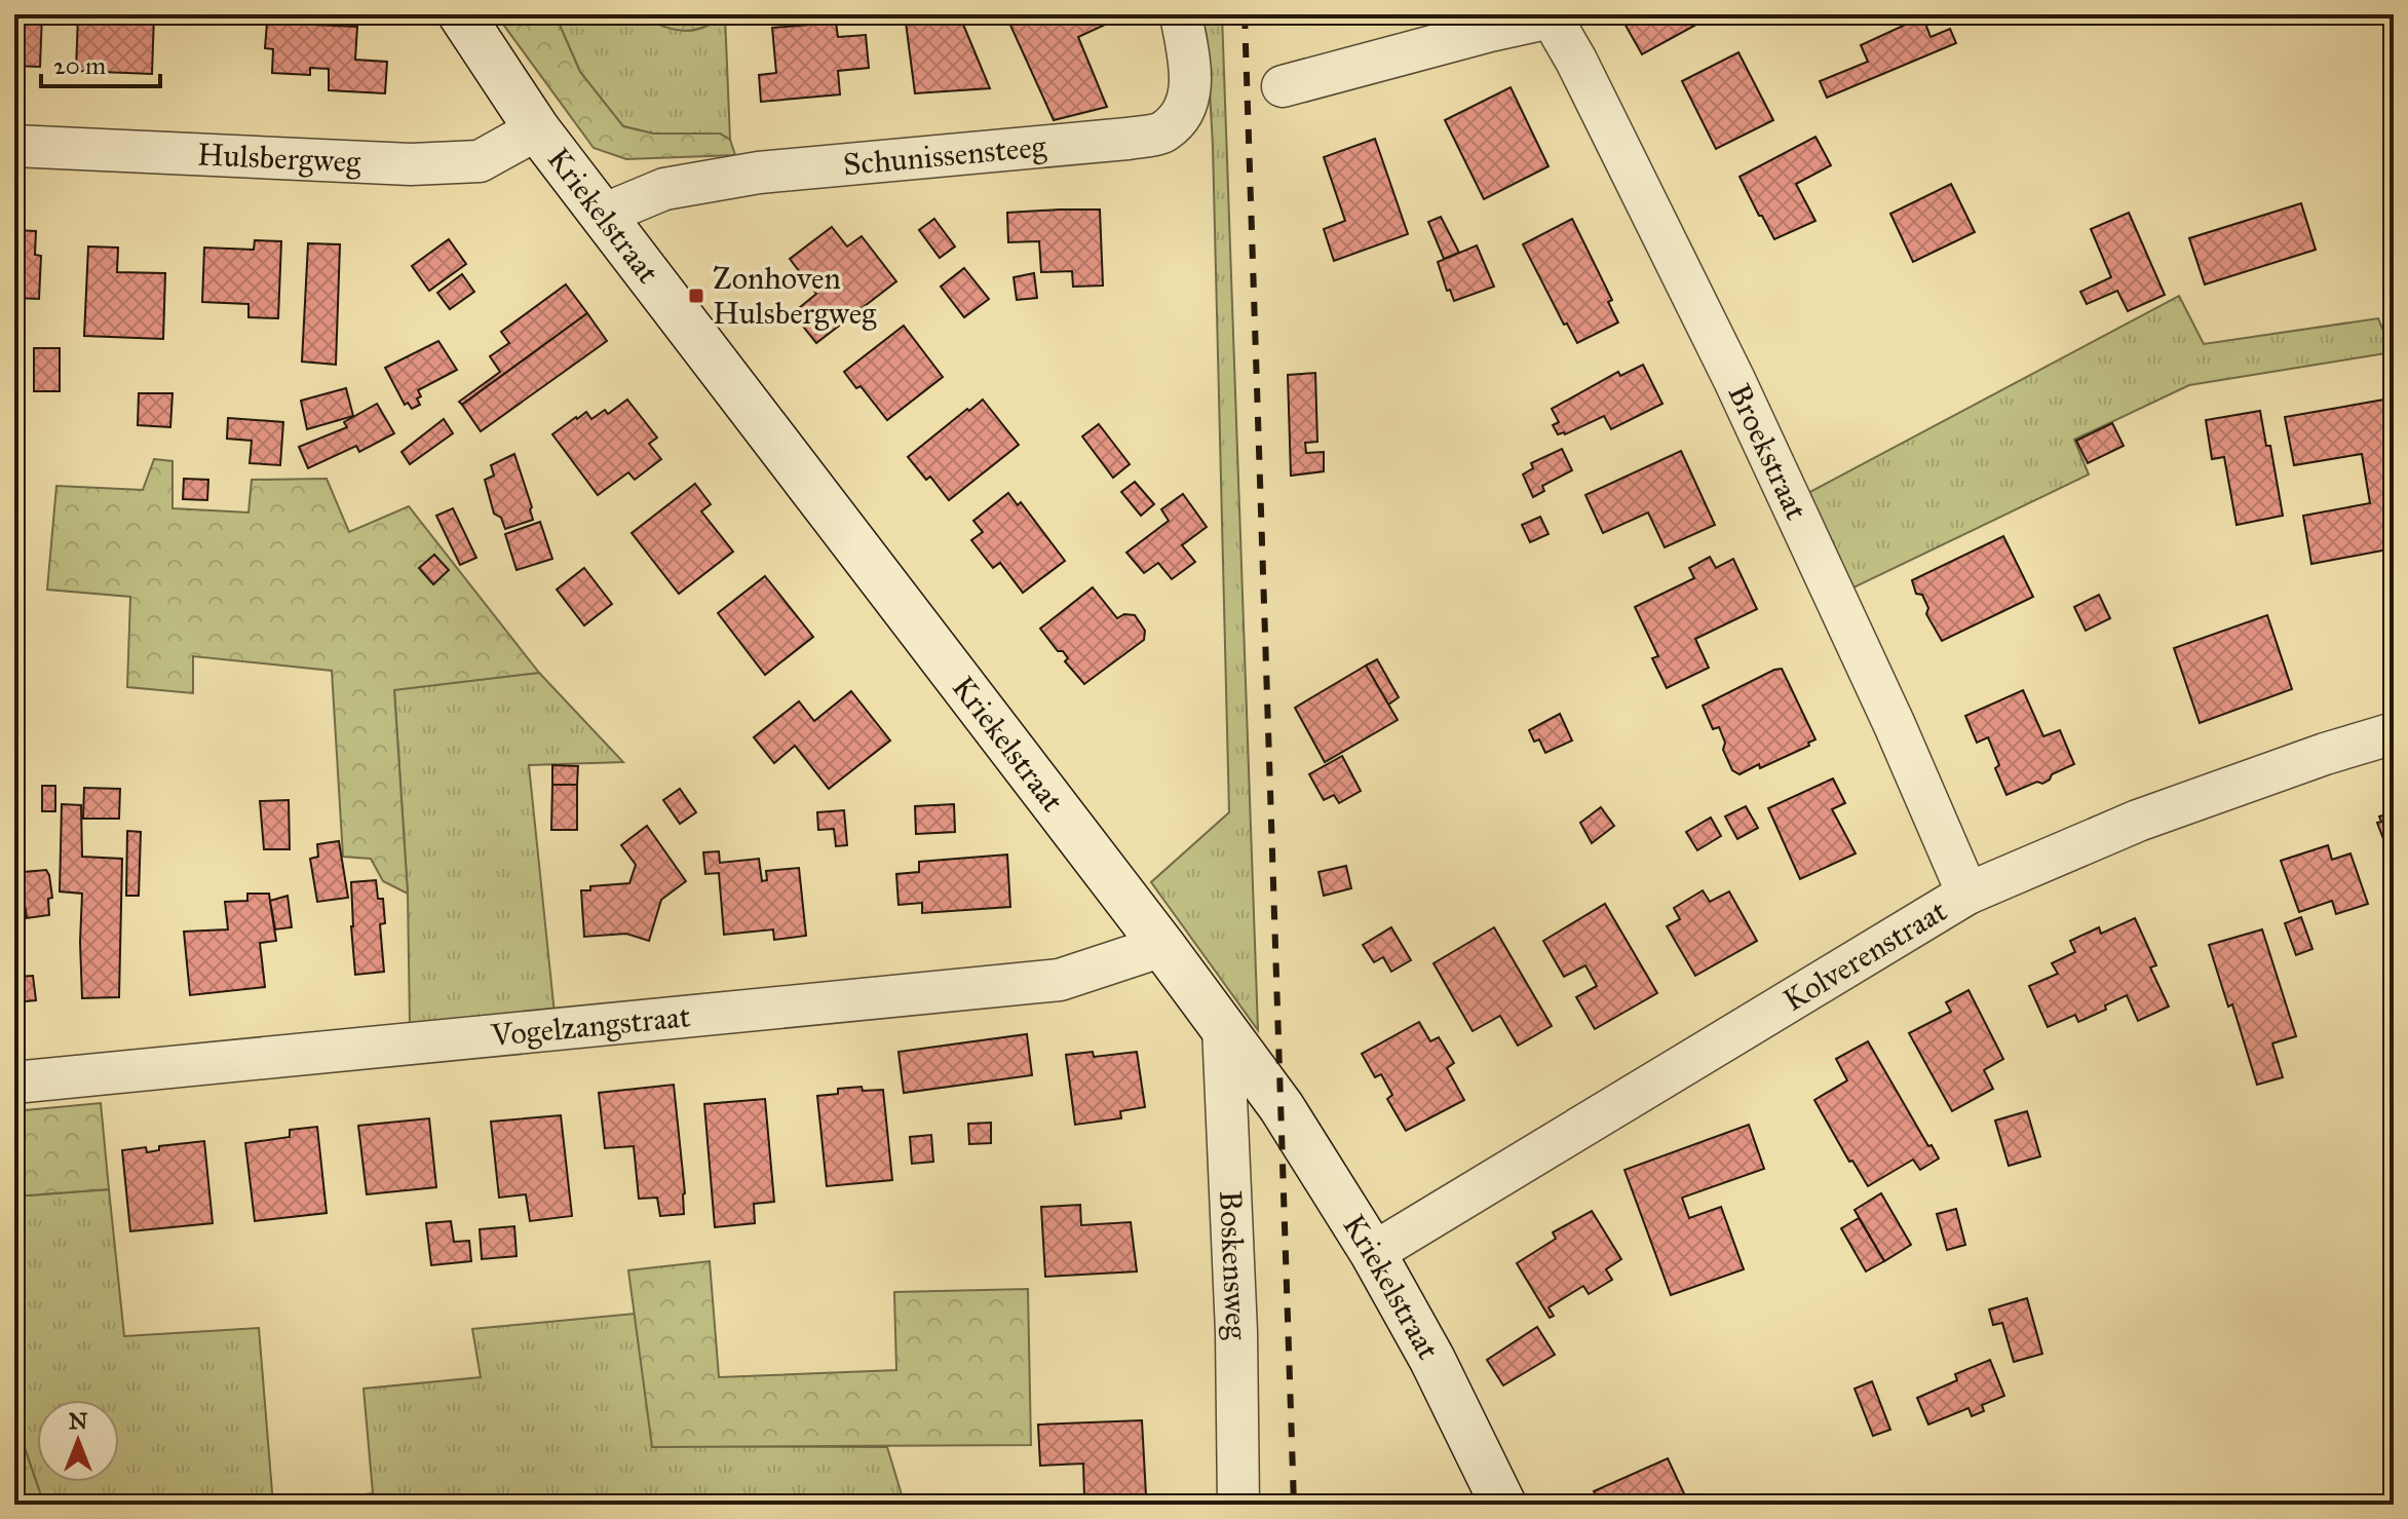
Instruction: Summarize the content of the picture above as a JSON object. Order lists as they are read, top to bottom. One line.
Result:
{"streets":{"street":["Schunissensteeg","Hulsbergweg","Kriekelstraat","Broekstraat","Kolverenstraat","Vogelzangstraat","Boskensweg"]},"crossings":[["Schunissensteeg","Kriekelstraat"],["Hulsbergweg","Kriekelstraat"],["Kriekelstraat","Kolverenstraat"],["Kriekelstraat","Vogelzangstraat"],["Kriekelstraat","Boskensweg"],["Broekstraat","Kolverenstraat"]],"places":{"transit":["Zonhoven Hulsbergweg"]},"scale_bar":"20 m","north":"top"}
